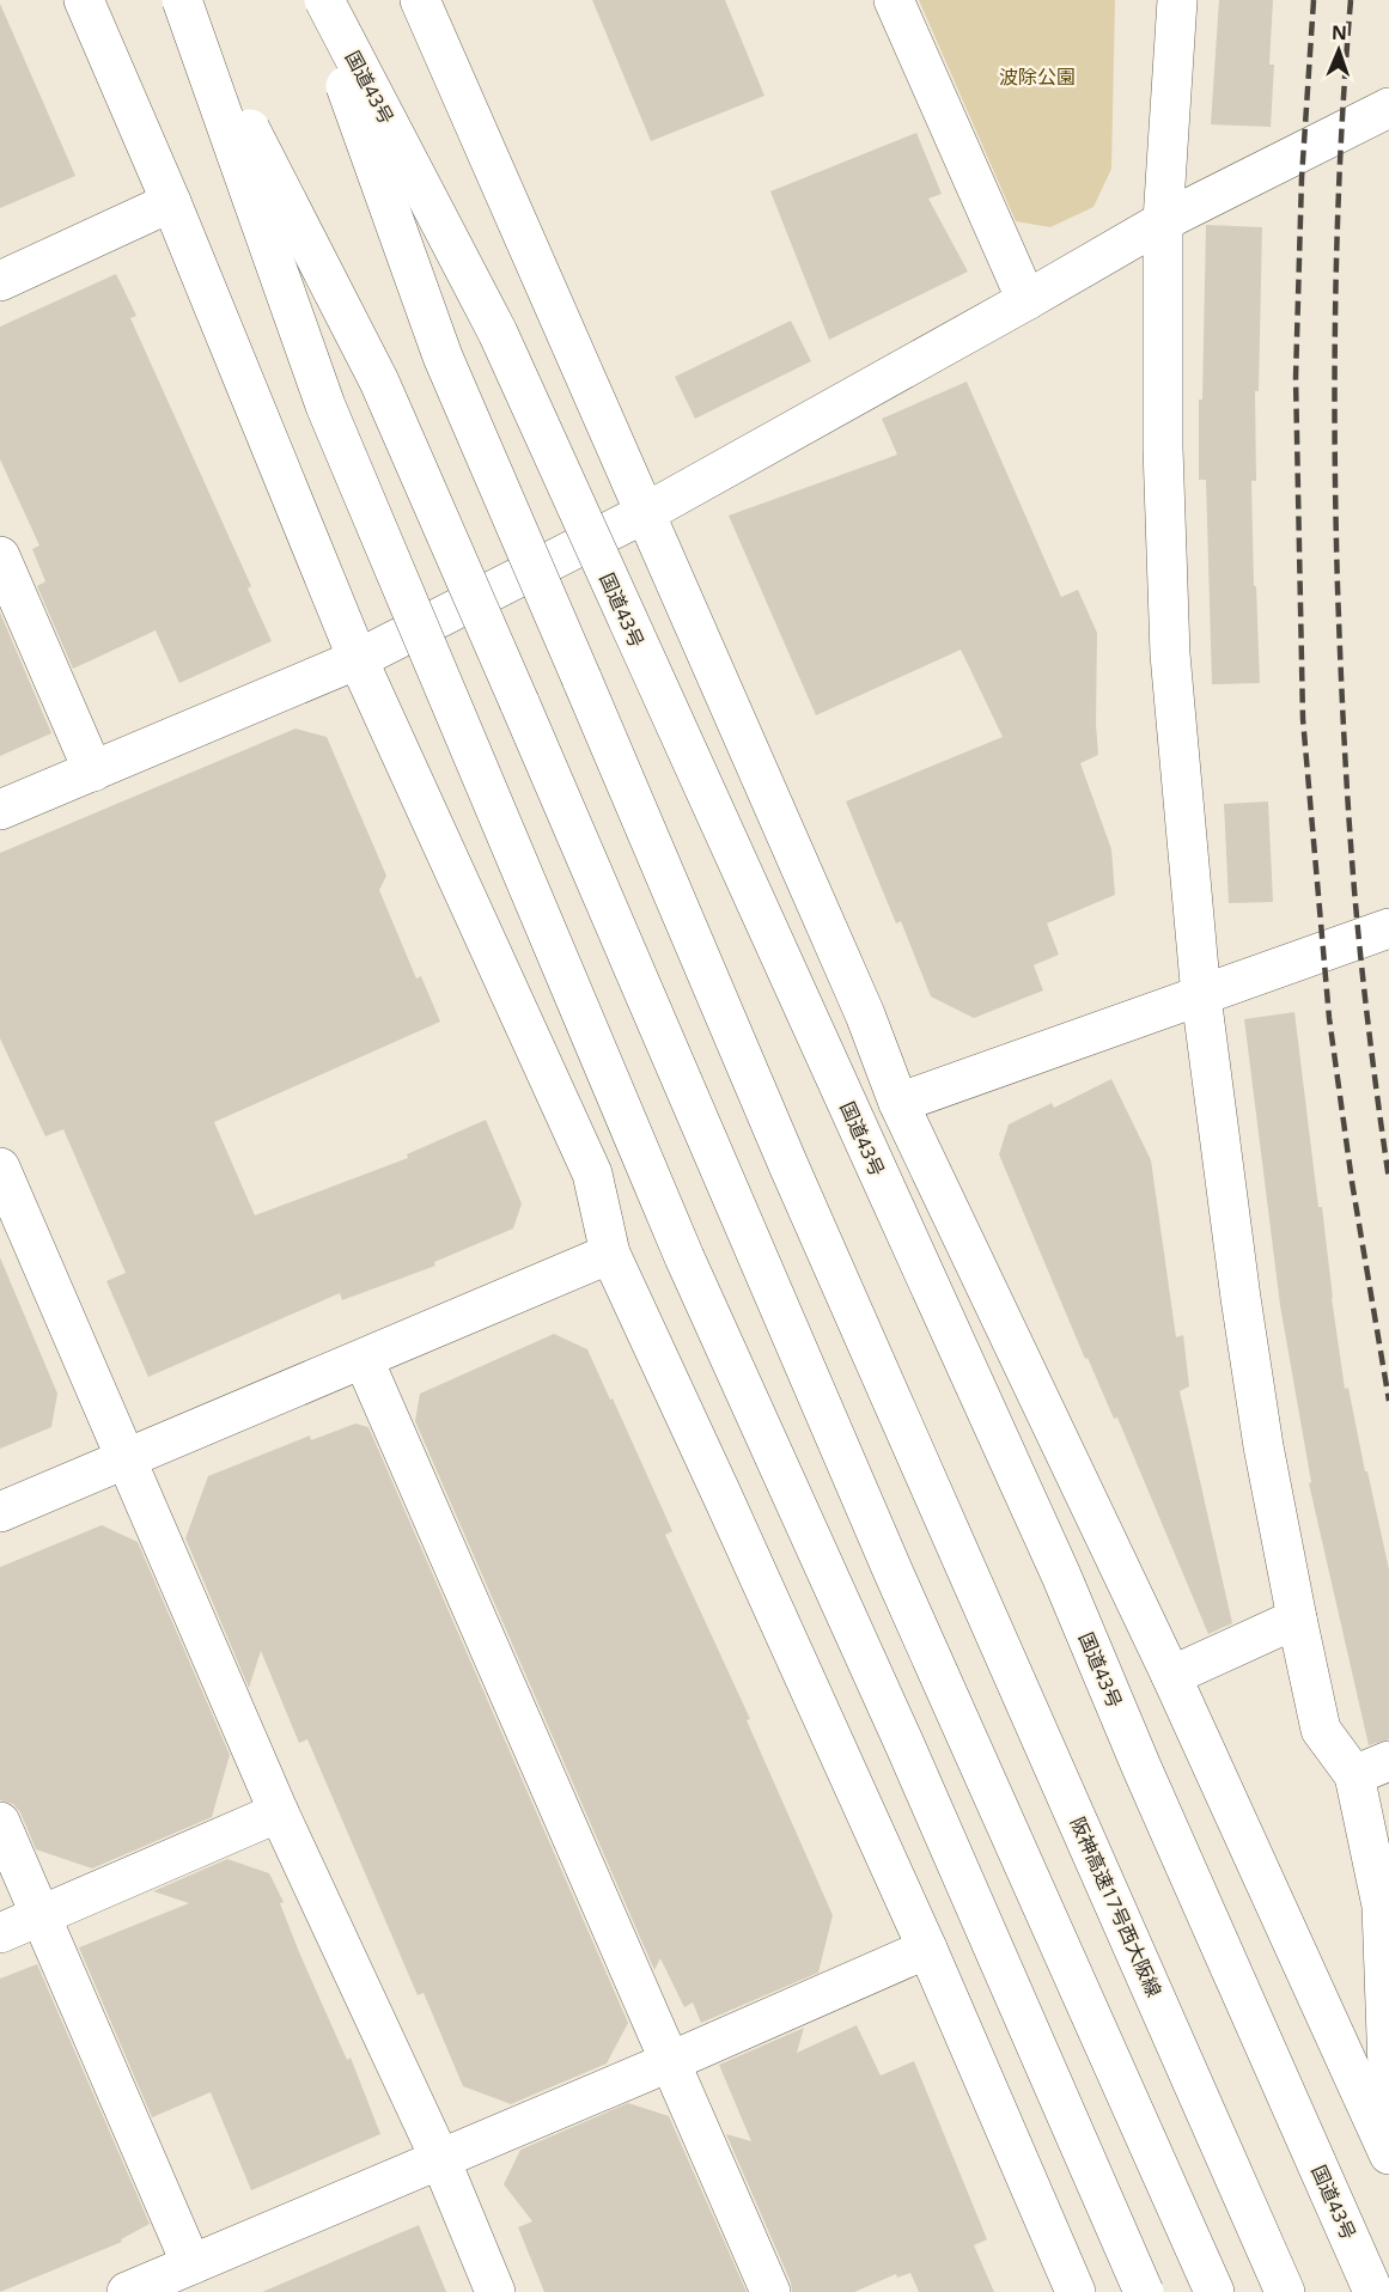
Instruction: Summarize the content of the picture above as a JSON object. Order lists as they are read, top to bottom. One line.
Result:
{"streets":{"main road":["国道43号","阪神高速17号西大阪線"]},"parks":["波除公園"],"north":"top"}
